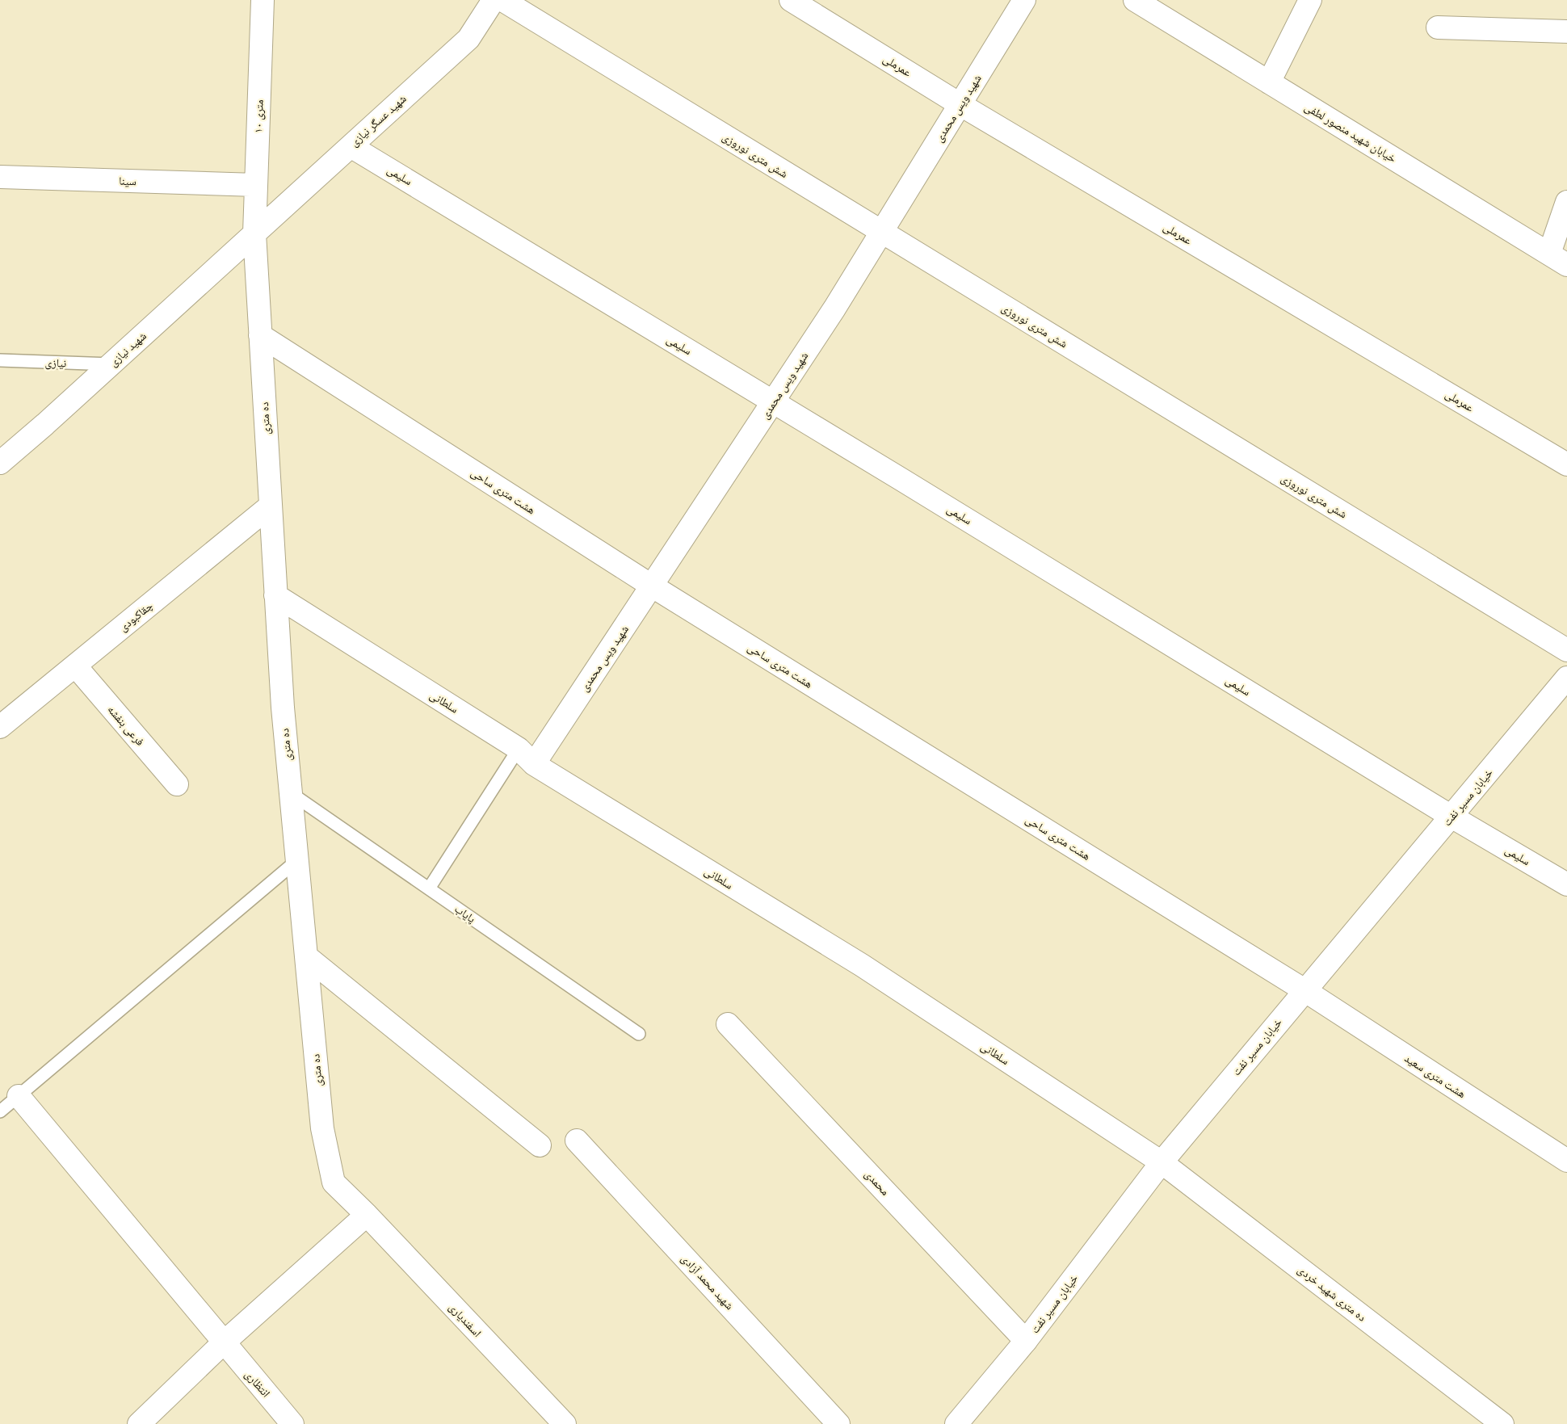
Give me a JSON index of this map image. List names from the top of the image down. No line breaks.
{"streets":{"street":["عمرملی","شهید ویس محمدی","۱۰ متری","شهید عسگر نیازی","خیابان شهید منصور لطفی","شش متری نوروزی","سلیمی","سینا","شهید نیازی","ده متری","هشت متری ساحی","چقاکبودی","سلطانی","فرعی بنفشه","خیابان مسیر نفت","هشت متری سعید","محمدی","شهید محمد آزادی","ده متری شهید خردی","اسفندیاری","انتظاری"],"lane":["نیازی","پایاب"]},"crossings":[["عمرملی","شهید ویس محمدی"],["شهید ویس محمدی","شش متری نوروزی"],["شهید ویس محمدی","سلیمی"],["شهید ویس محمدی","هشت متری ساحی"],["شهید ویس محمدی","سلطانی"],["۱۰ متری","شهید عسگر نیازی"],["۱۰ متری","سینا"],["۱۰ متری","شهید نیازی"],["۱۰ متری","ده متری"],["شهید عسگر نیازی","سلیمی"],["شهید عسگر نیازی","شهید نیازی"],["شهید عسگر نیازی","ده متری"],["سلیمی","خیابان مسیر نفت"],["شهید نیازی","نیازی"],["شهید نیازی","ده متری"],["ده متری","هشت متری ساحی"],["ده متری","چقاکبودی"],["ده متری","سلطانی"],["ده متری","پایاب"],["ده متری","اسفندیاری"],["هشت متری ساحی","خیابان مسیر نفت"],["هشت متری ساحی","هشت متری سعید"],["چقاکبودی","فرعی بنفشه"],["سلطانی","خیابان مسیر نفت"],["سلطانی","ده متری شهید خردی"],["خیابان مسیر نفت","هشت متری سعید"],["خیابان مسیر نفت","محمدی"],["خیابان مسیر نفت","ده متری شهید خردی"]]}
